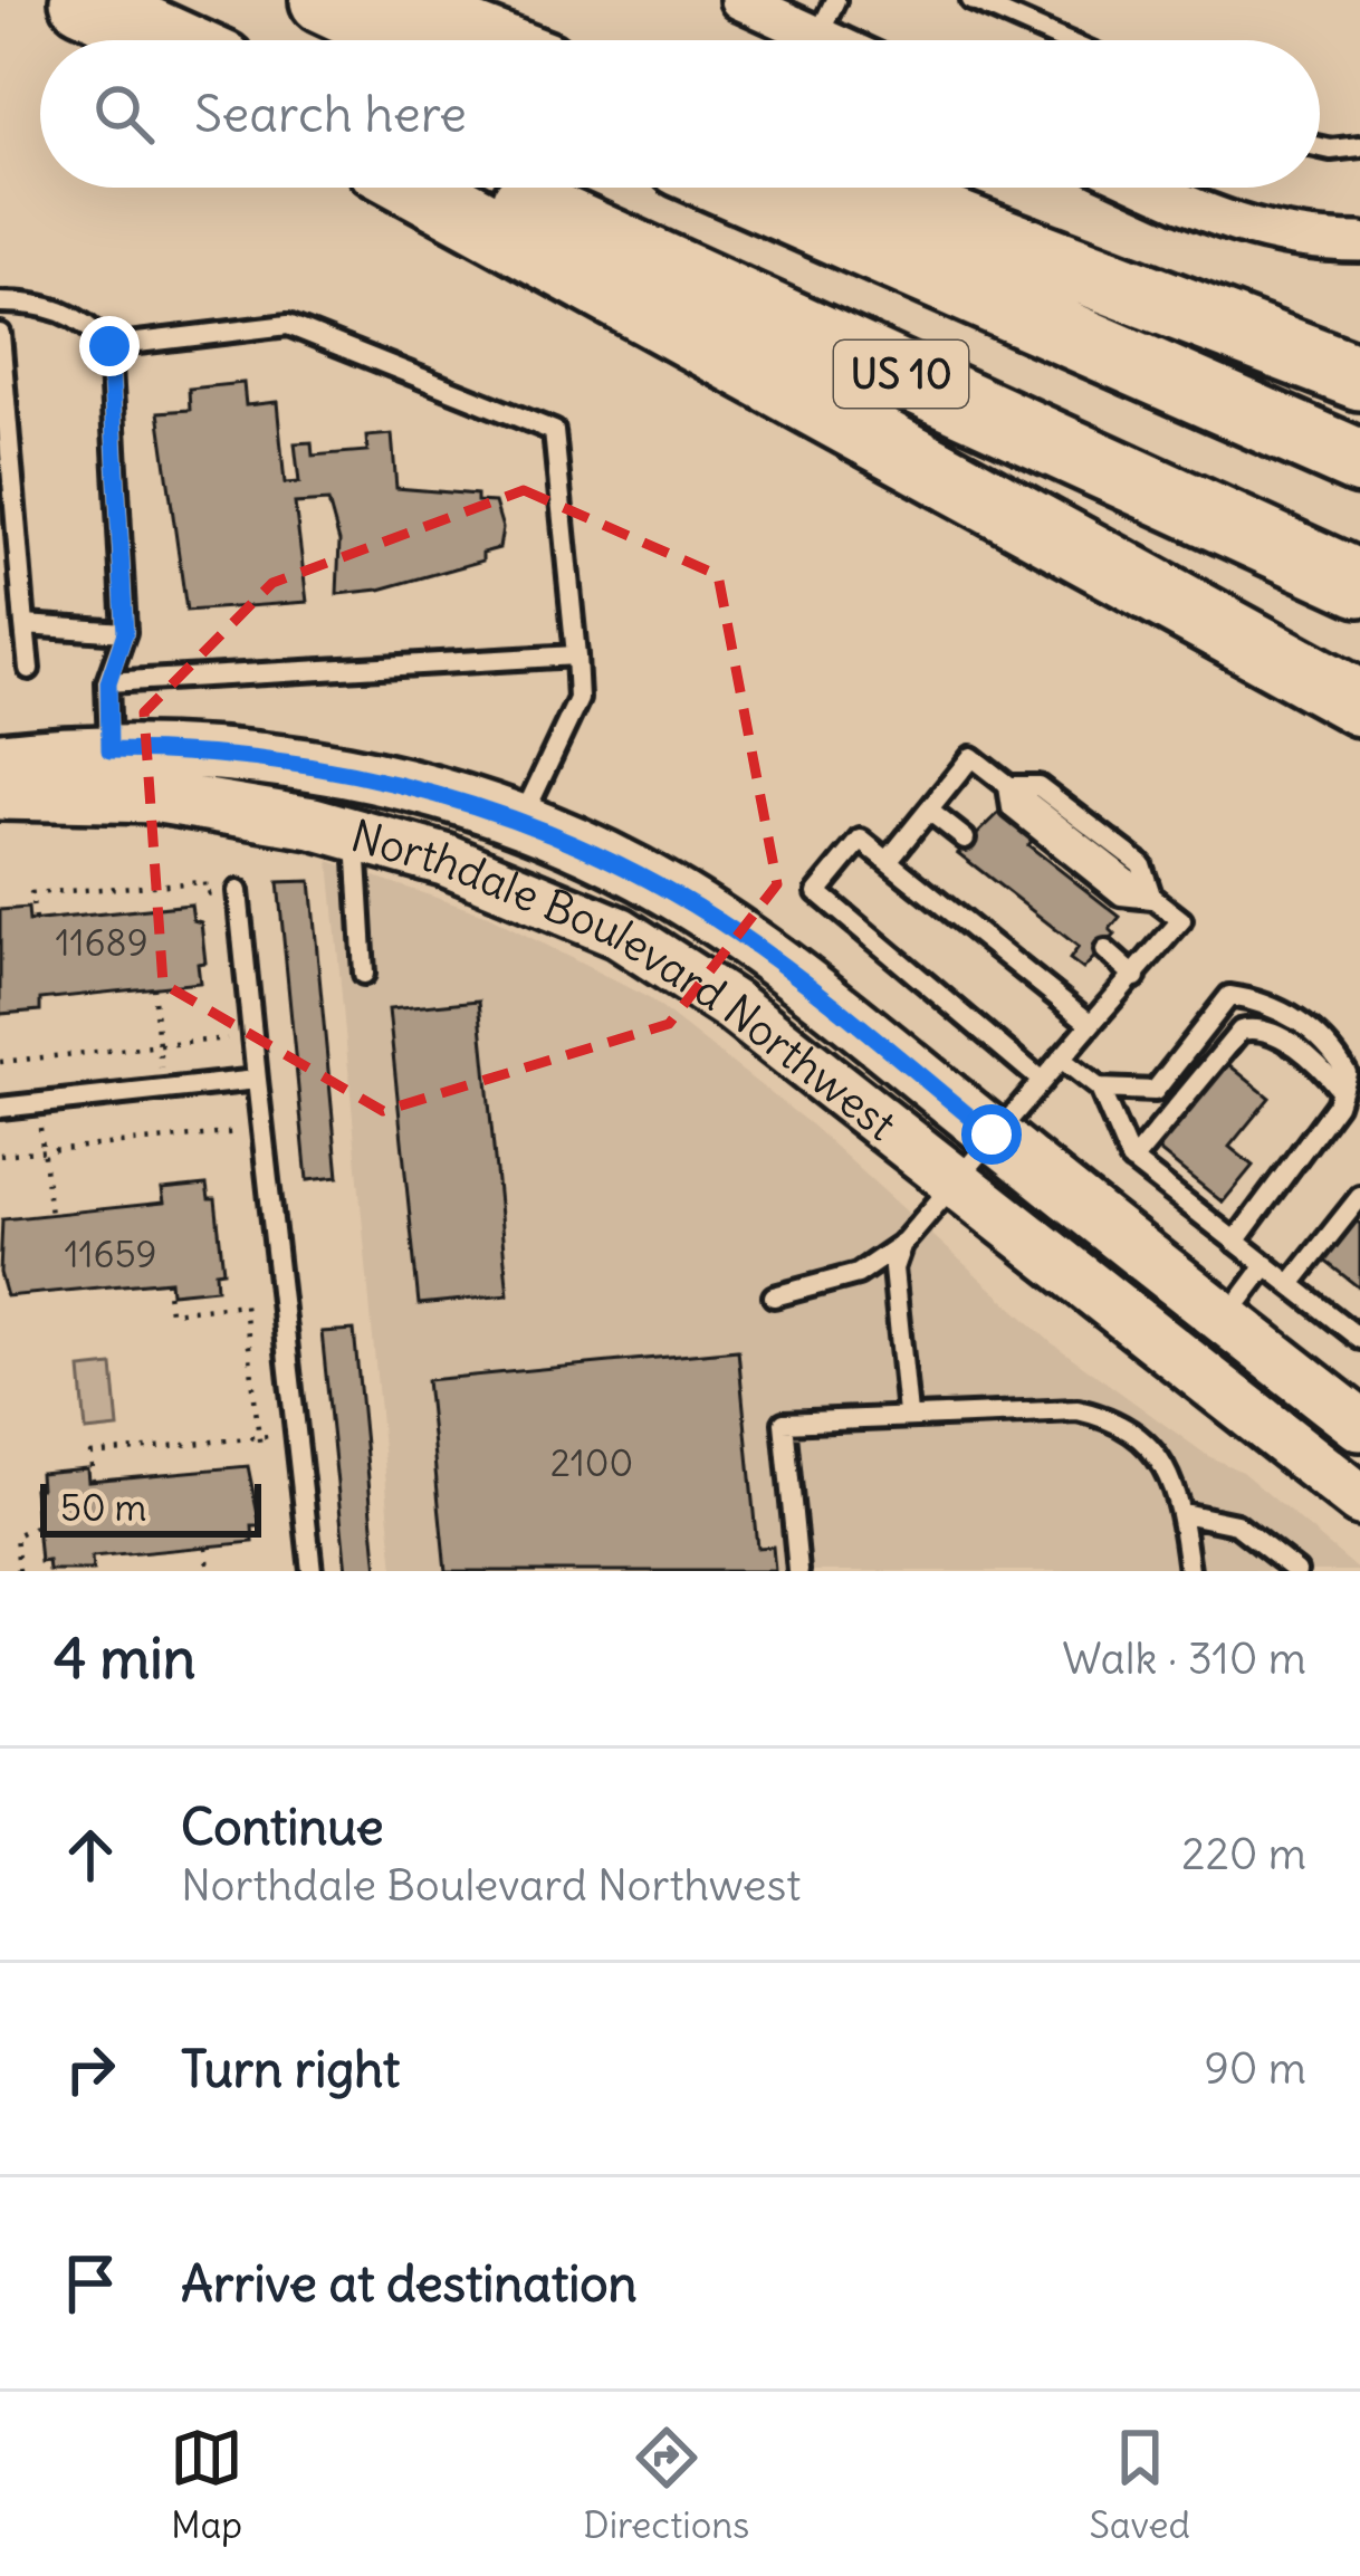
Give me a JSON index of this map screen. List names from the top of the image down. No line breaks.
{"streets":{"highway":["US 10"],"street":["Northdale Boulevard Northwest"]},"house_numbers":["11689","11659","2100"],"scale_bar":"50 m","page":{"search":"Search here","scale":"50 m","heading":["4 min","Walk · 310 m"],"list":[["Continue","Northdale Boulevard Northwest","220 m"],["Turn right","90 m"],"Arrive at destination"],"nav":["Map","Directions","Saved"]}}
